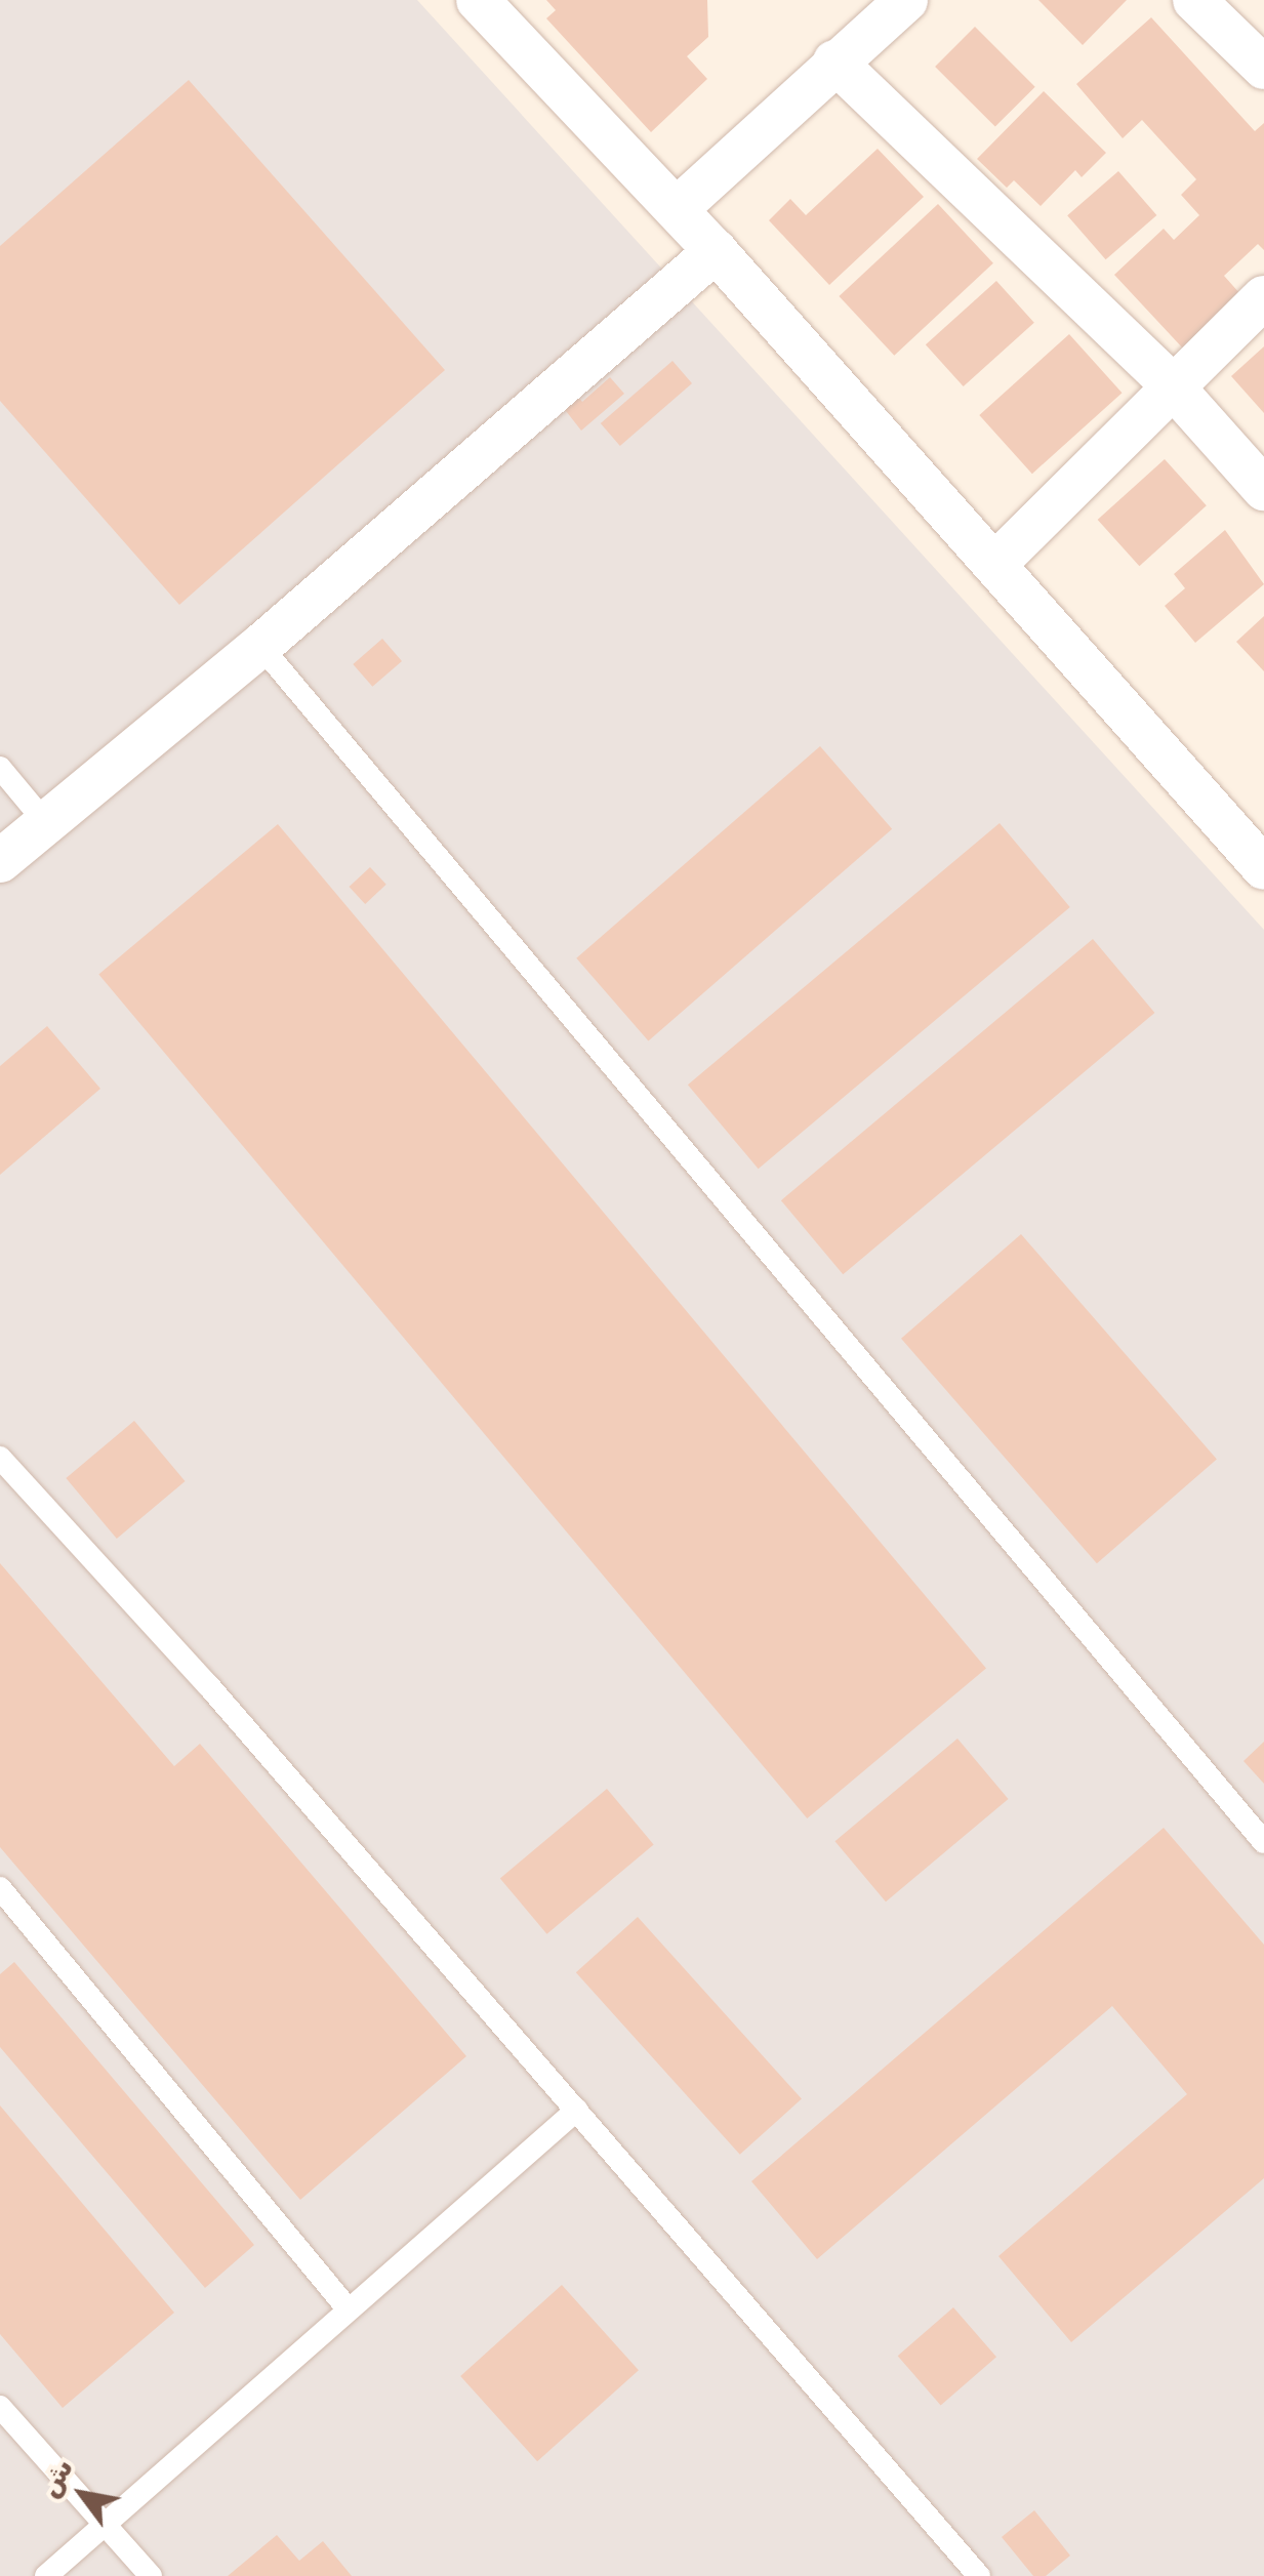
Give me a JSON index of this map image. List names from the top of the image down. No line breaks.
{"north":"top left"}
